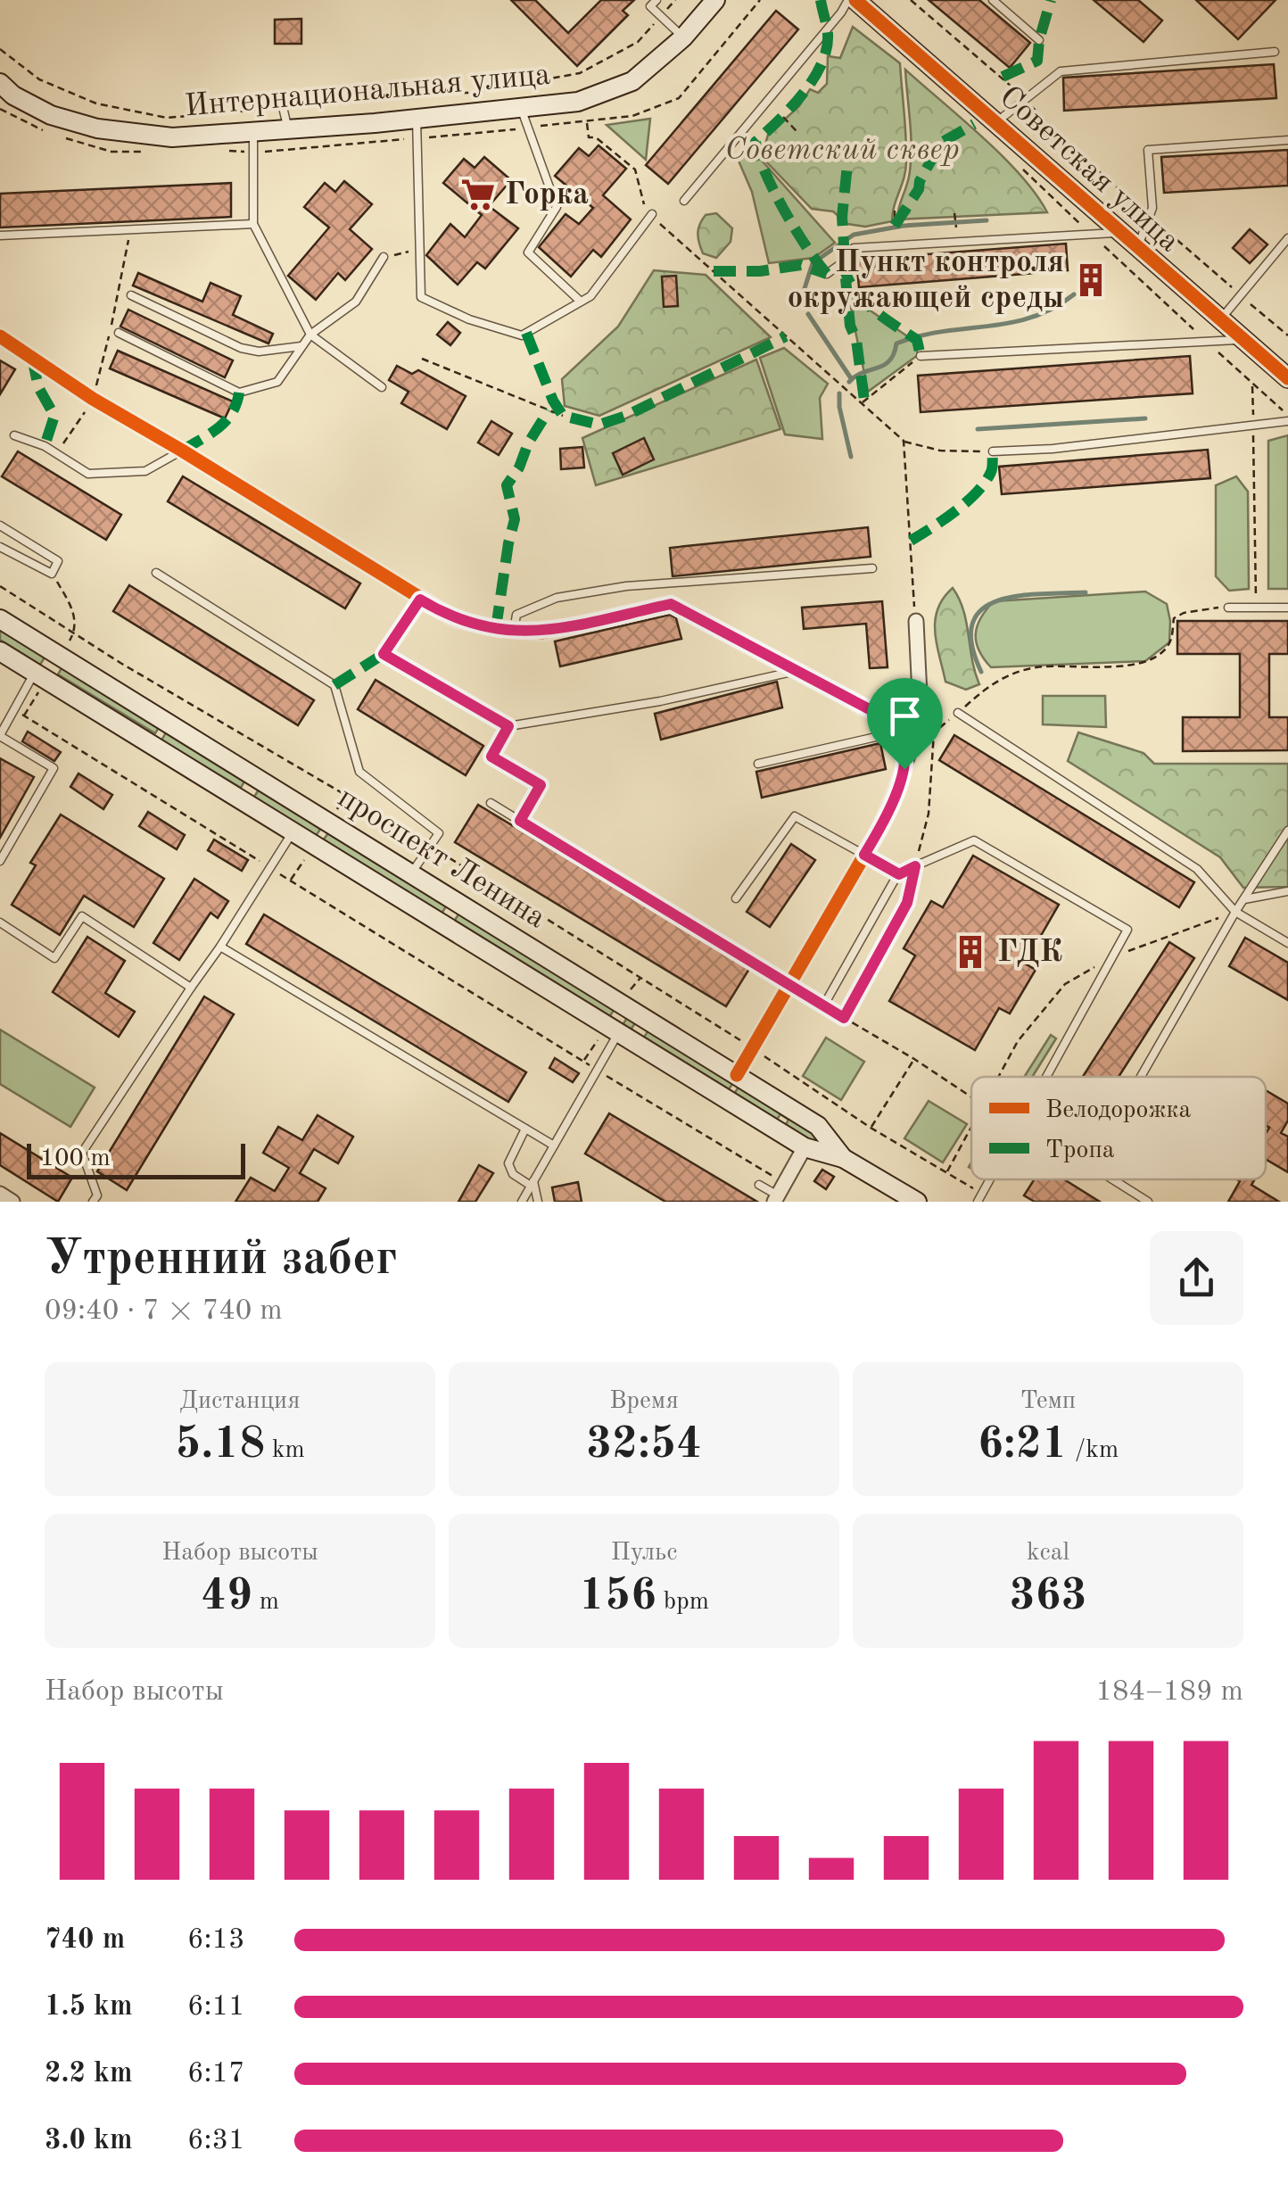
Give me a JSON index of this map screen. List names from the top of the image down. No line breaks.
{"streets":{"main road":["Интернациональная улица","Советская улица","проспект Ленина"]},"parks":["Советский сквер"],"places":{"supermarket":["Горка"],"building":["Пункт контроля окружающей среды","ГДК"]},"legend":["Велодорожка","Тропа"],"scale_bar":"100 m","page":{"scale":"100 m","heading":["Утренний забег","09:40 · 7 × 740 m"],"stats":[["Дистанция","5.18 km"],["Время","32:54"],["Темп","6:21 /km"],["Набор высоты","49 m"],["Пульс","156 bpm"],["kcal","363"]],"chart":["Набор высоты","184–189 m"],"list":[{"name":"740 m","note":"6:13"},{"name":"1.5 km","note":"6:11"},{"name":"2.2 km","note":"6:17"},{"name":"3.0 km","note":"6:31"}]}}
